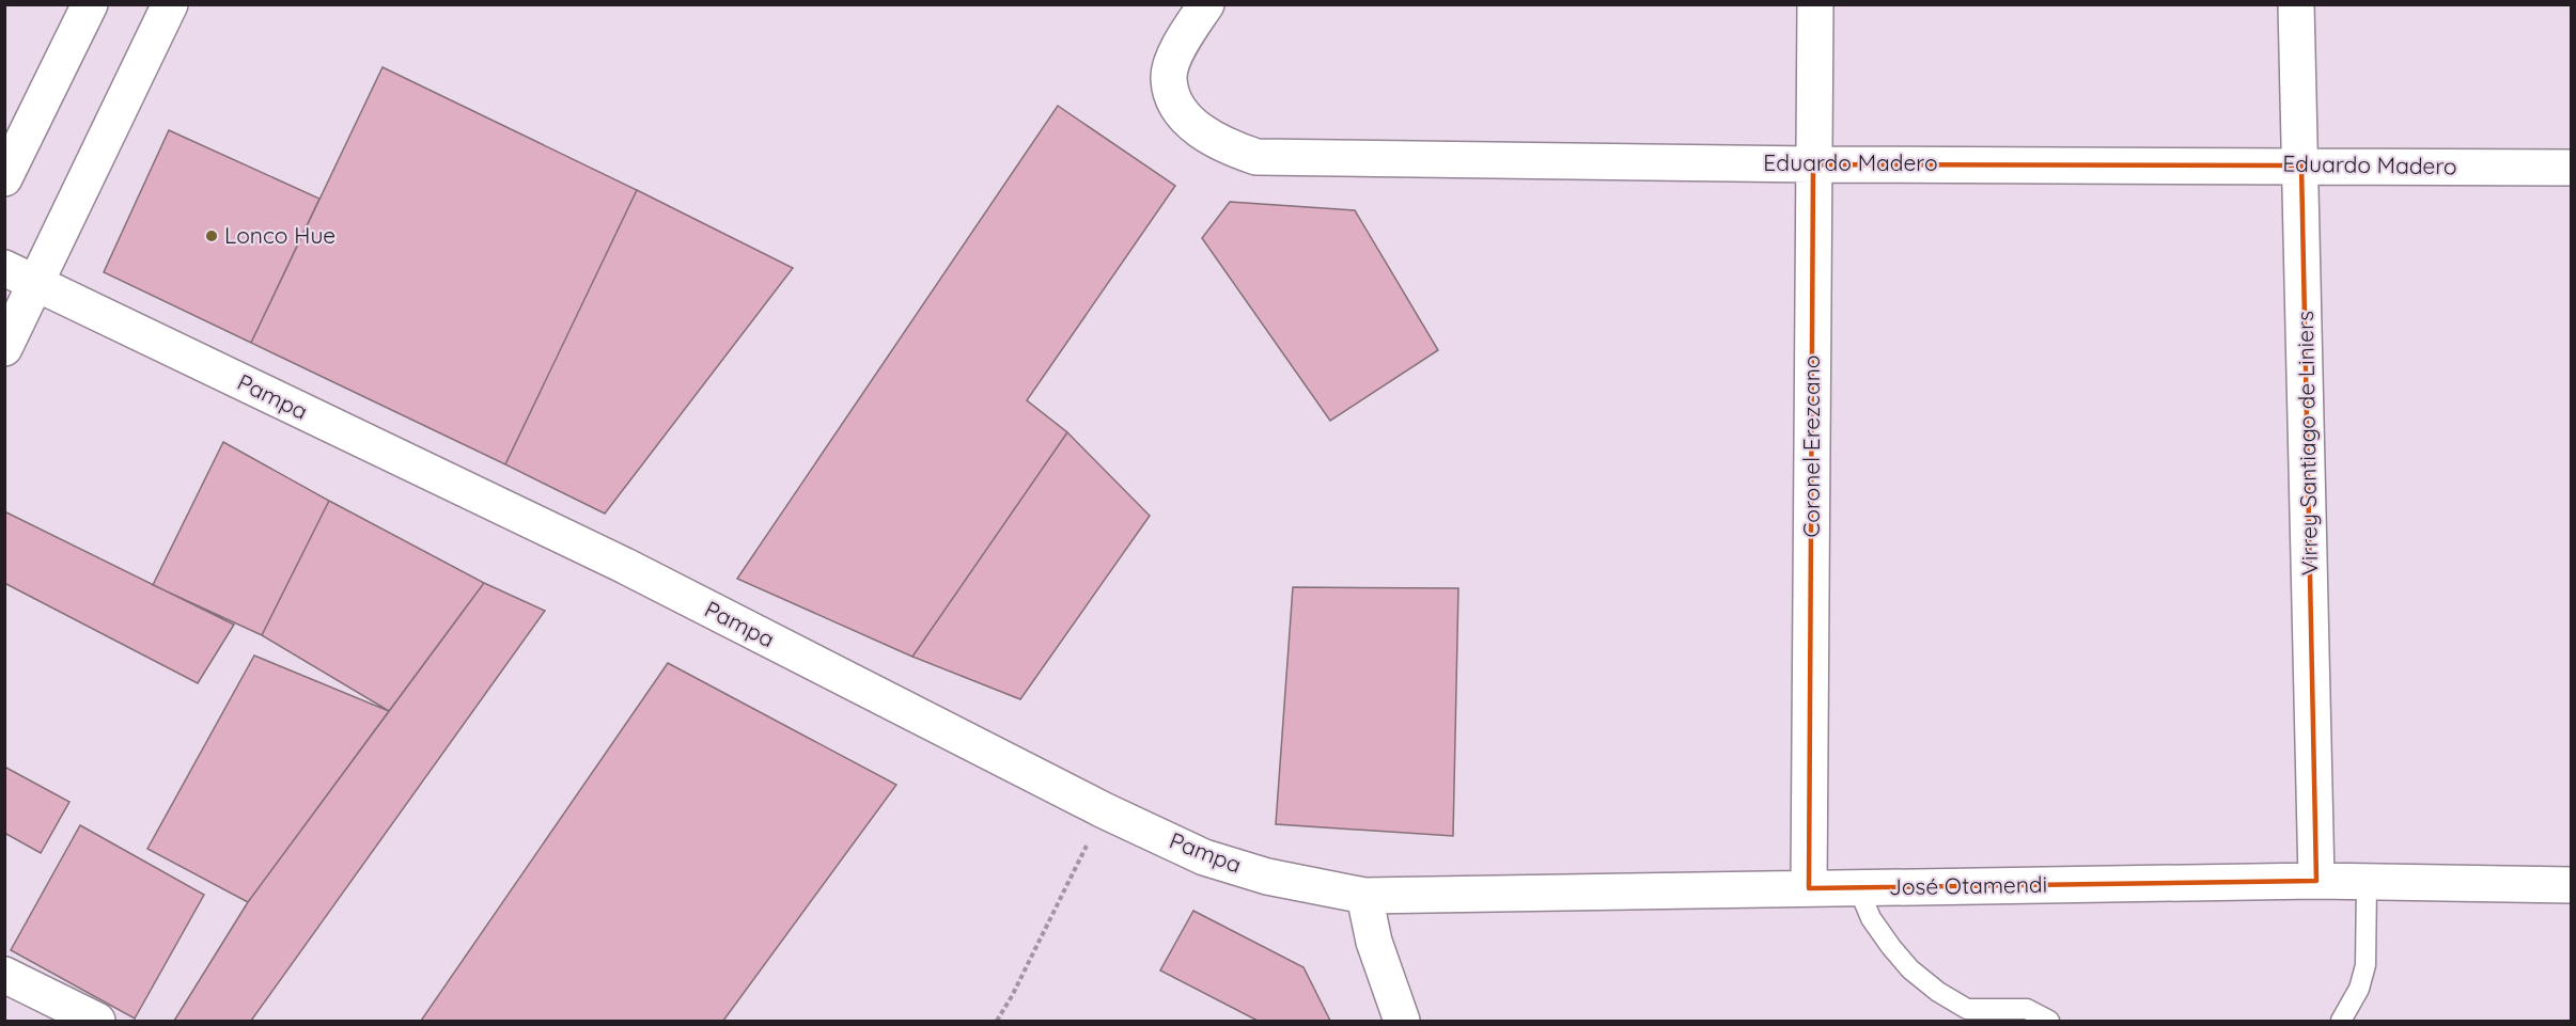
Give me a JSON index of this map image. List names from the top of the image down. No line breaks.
{"streets":{"street":["Eduardo Madero","Pampa","Virrey Santiago de Liniers","Coronel Erezcano","José Otamendi"]},"crossings":[["Eduardo Madero","Virrey Santiago de Liniers"],["Eduardo Madero","Coronel Erezcano"],["Pampa","José Otamendi"],["Virrey Santiago de Liniers","José Otamendi"],["Coronel Erezcano","José Otamendi"]],"places":["Lonco Hue"]}
